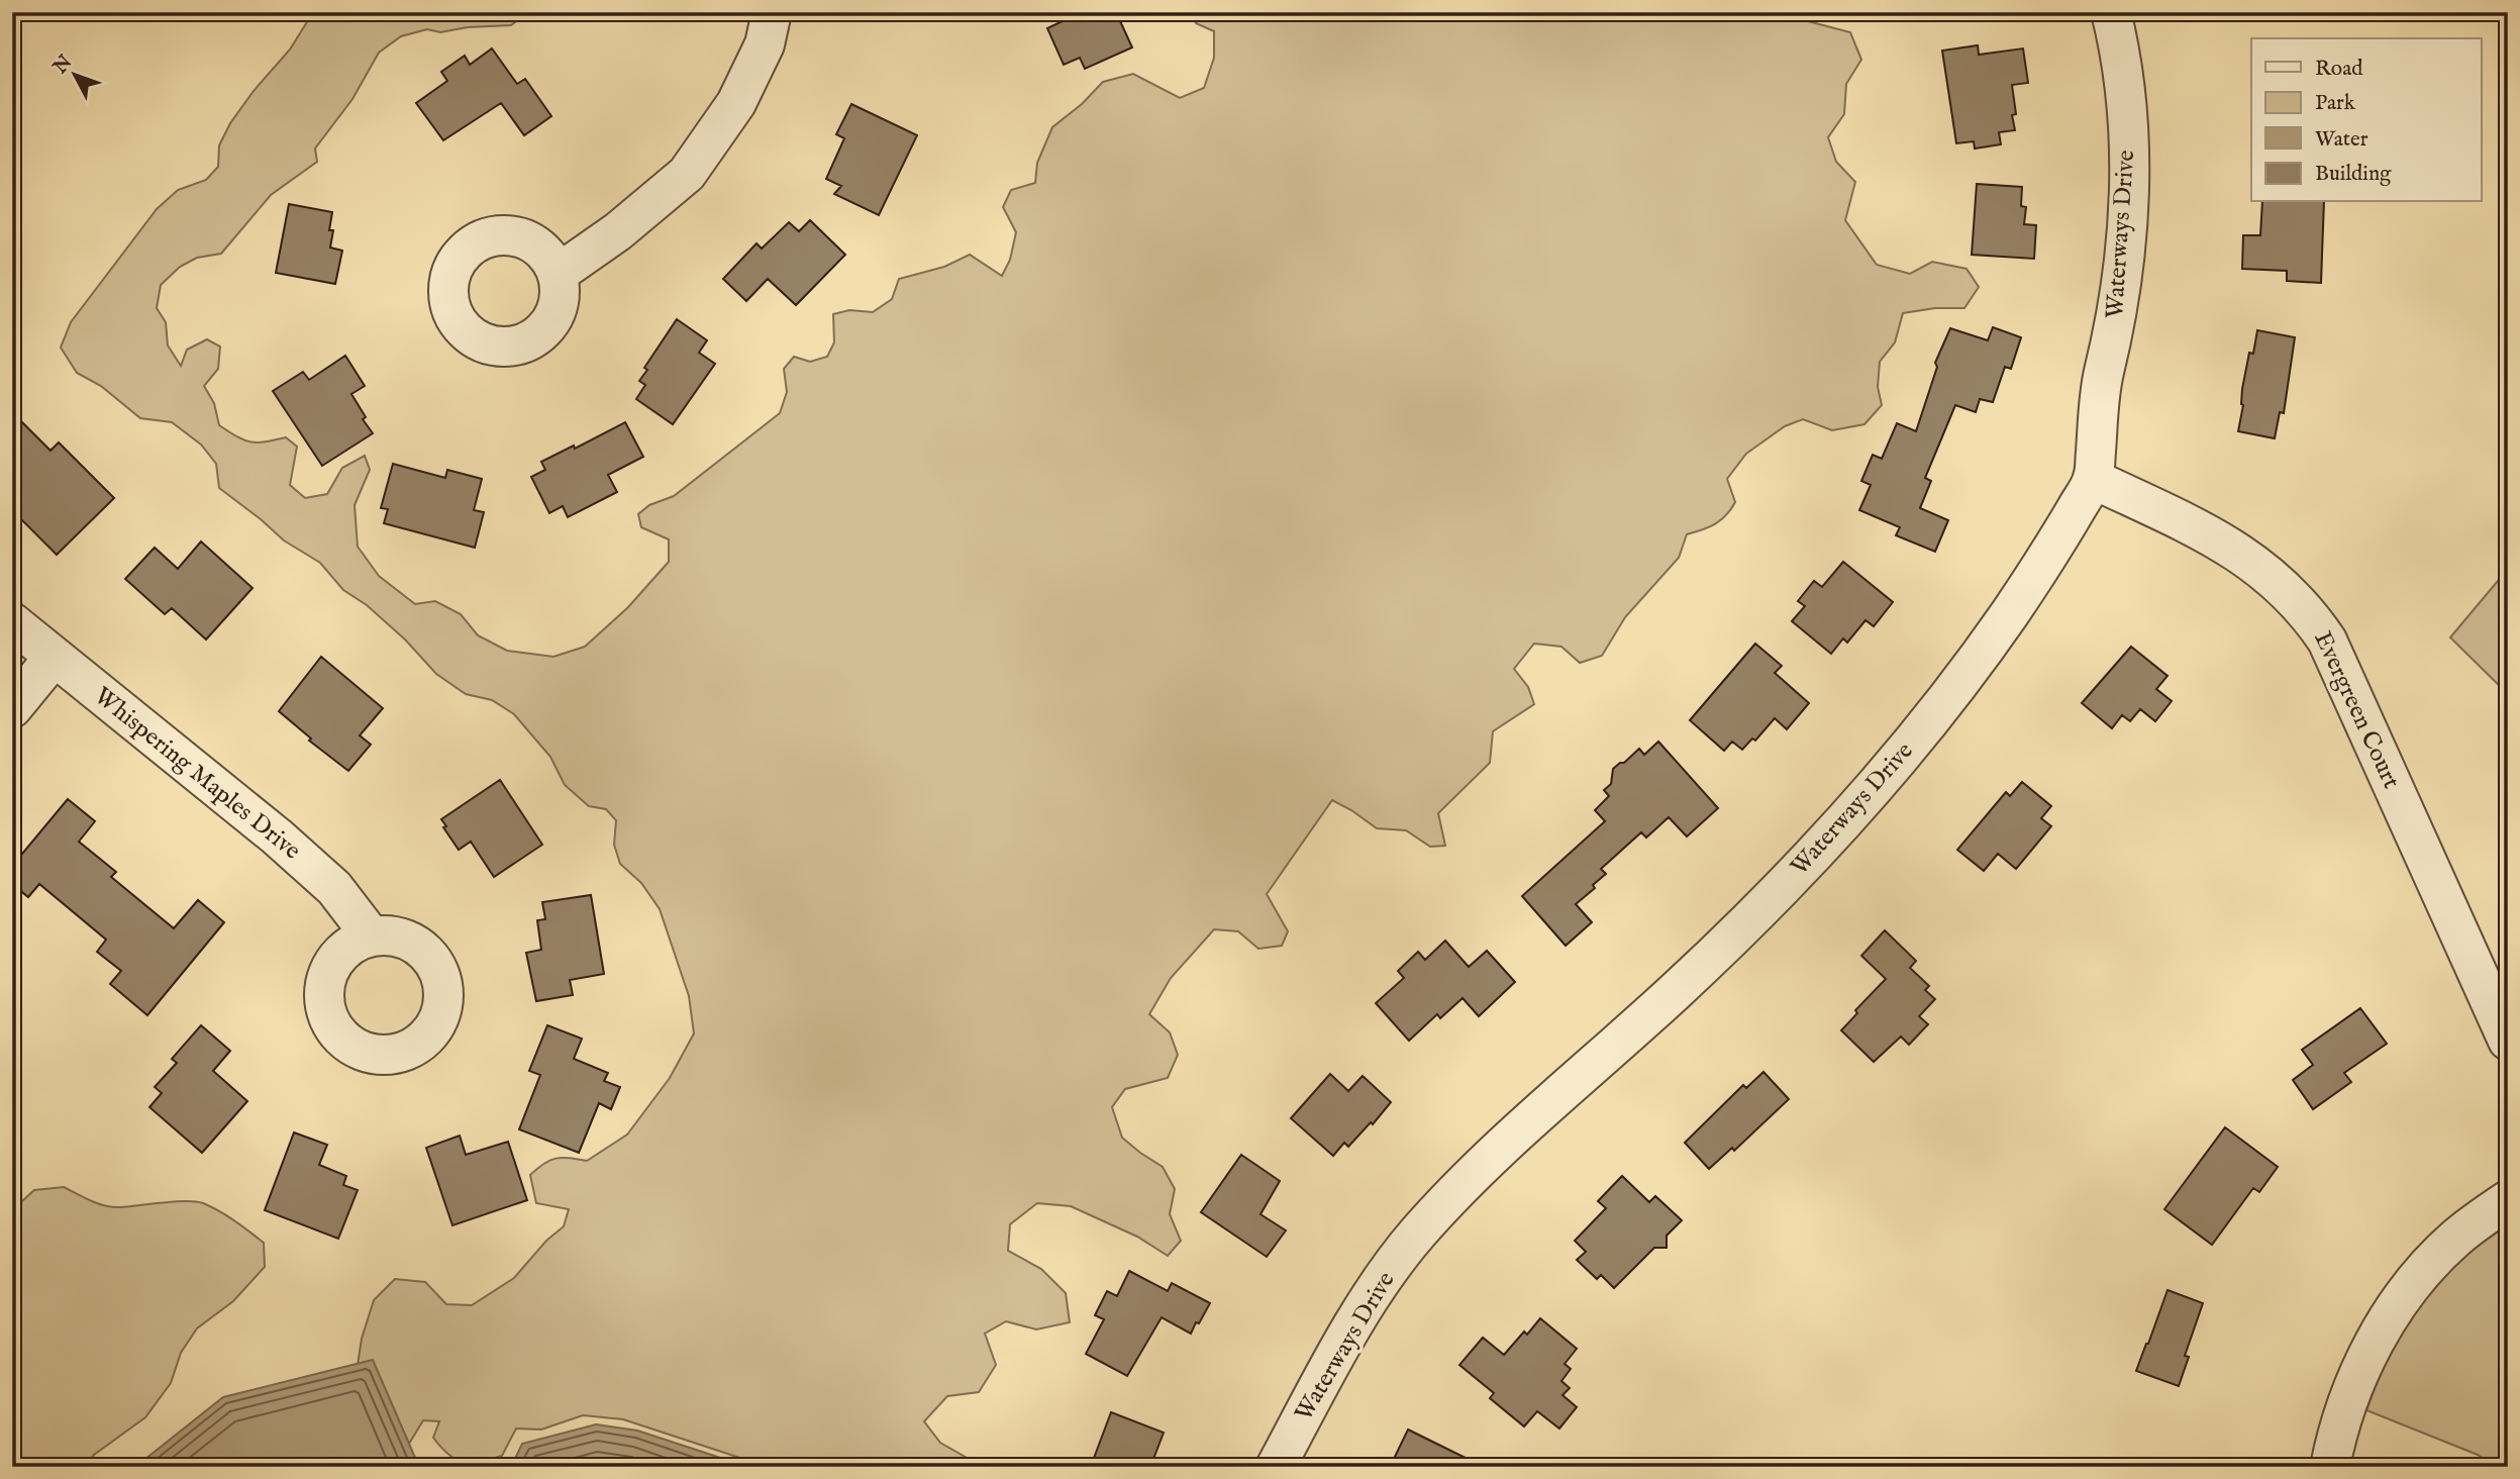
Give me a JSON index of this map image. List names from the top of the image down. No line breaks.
{"streets":{"street":["Waterways Drive","Evergreen Court","Whispering Maples Drive"]},"crossings":[["Waterways Drive","Evergreen Court"]],"legend":["Road","Park","Water","Building"],"north":"top left"}
